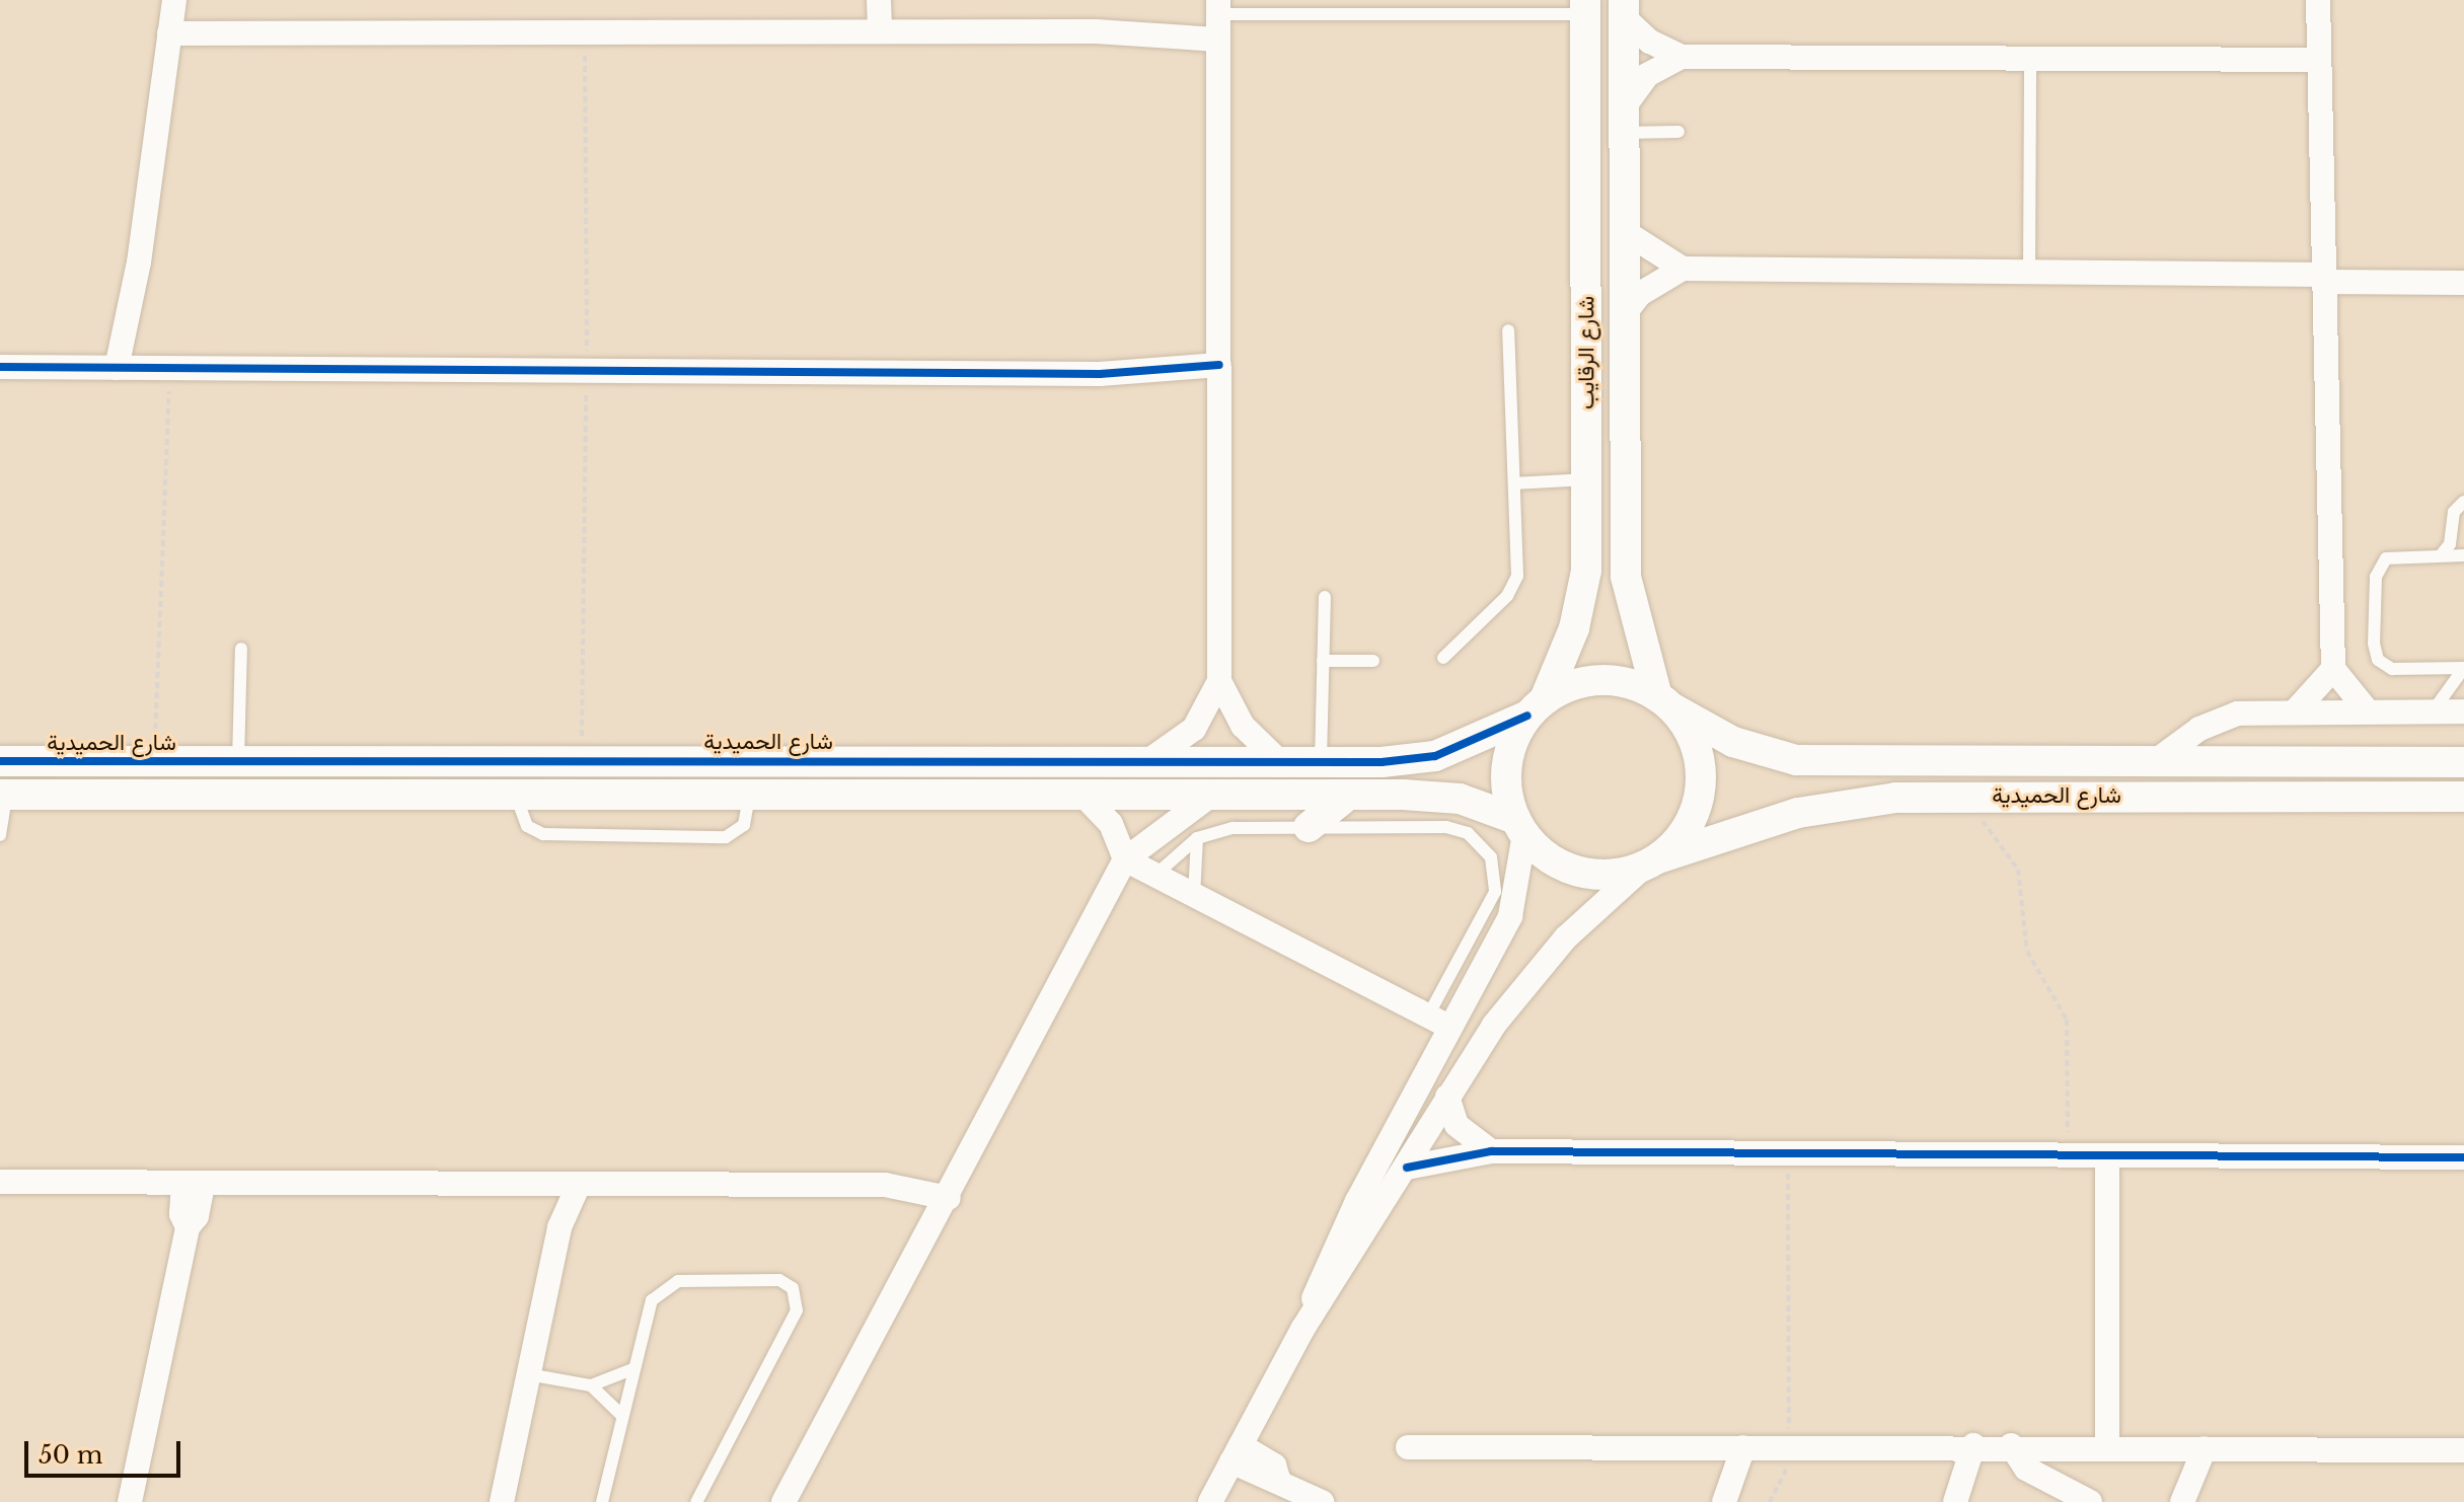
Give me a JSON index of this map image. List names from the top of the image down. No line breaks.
{"streets":{"street":["شارع الرقايب","شارع الحميدية"]},"crossings":[["شارع الرقايب","شارع الحميدية"]],"scale_bar":"50 m"}
